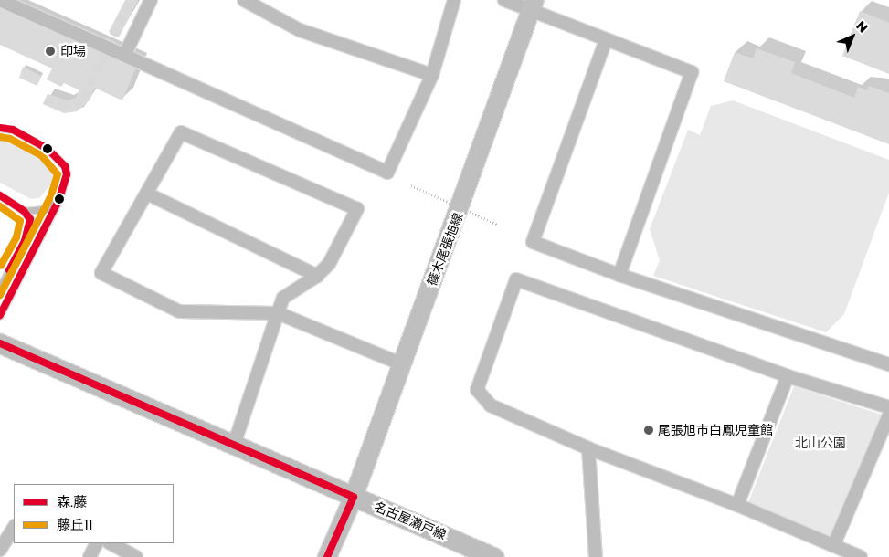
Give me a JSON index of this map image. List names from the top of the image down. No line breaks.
{"streets":{"main road":["篠木尾張旭線","名古屋瀬戸線"]},"crossings":[["篠木尾張旭線","名古屋瀬戸線"]],"parks":["北山公園"],"places":["印場","尾張旭市白鳳児童館"],"lines":["transit line 森.藤","transit line 藤丘11"],"legend":["森.藤","藤丘11"],"north":"top right"}
